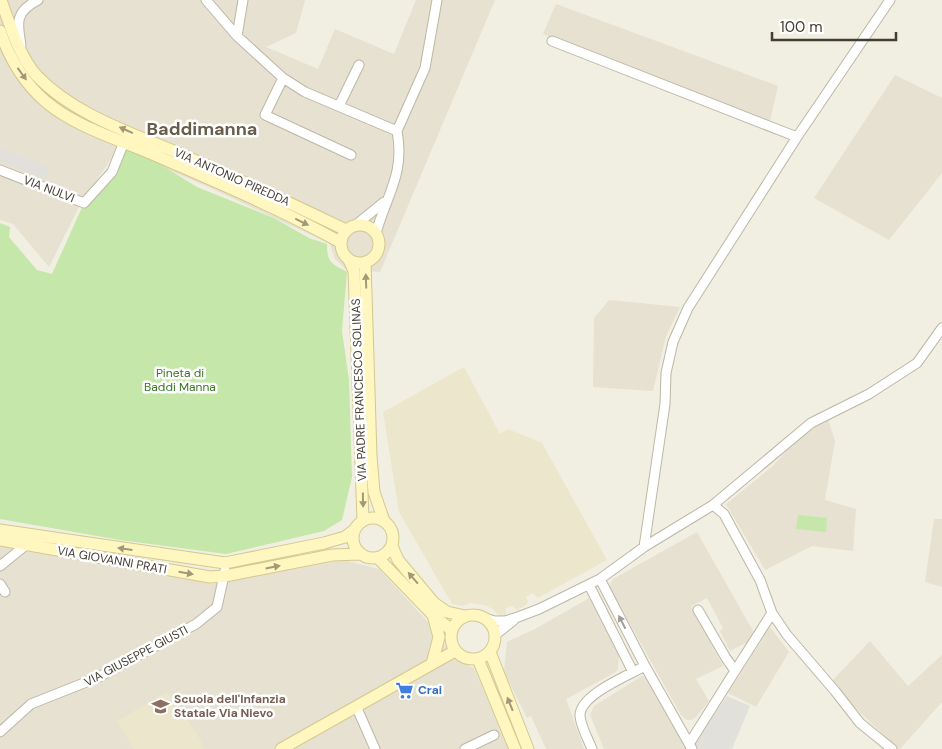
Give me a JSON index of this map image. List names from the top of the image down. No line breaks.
{"streets":{"street":["VIA ANTONIO PIREDDA","VIA NULVI","VIA PADRE FRANCESCO SOLINAS","VIA GIOVANNI PRATI","VIA GIUSEPPE GIUSTI"]},"crossings":[["VIA ANTONIO PIREDDA","VIA NULVI"],["VIA ANTONIO PIREDDA","VIA PADRE FRANCESCO SOLINAS"],["VIA PADRE FRANCESCO SOLINAS","VIA GIOVANNI PRATI"],["VIA GIOVANNI PRATI","VIA GIUSEPPE GIUSTI"]],"districts":["Baddimanna"],"parks":["Pineta di Baddi Manna"],"places":{"supermarket":["Crai"],"school or university":["Scuola dell'Infanzia Statale Via Nievo"]},"scale_bar":"100 m"}
